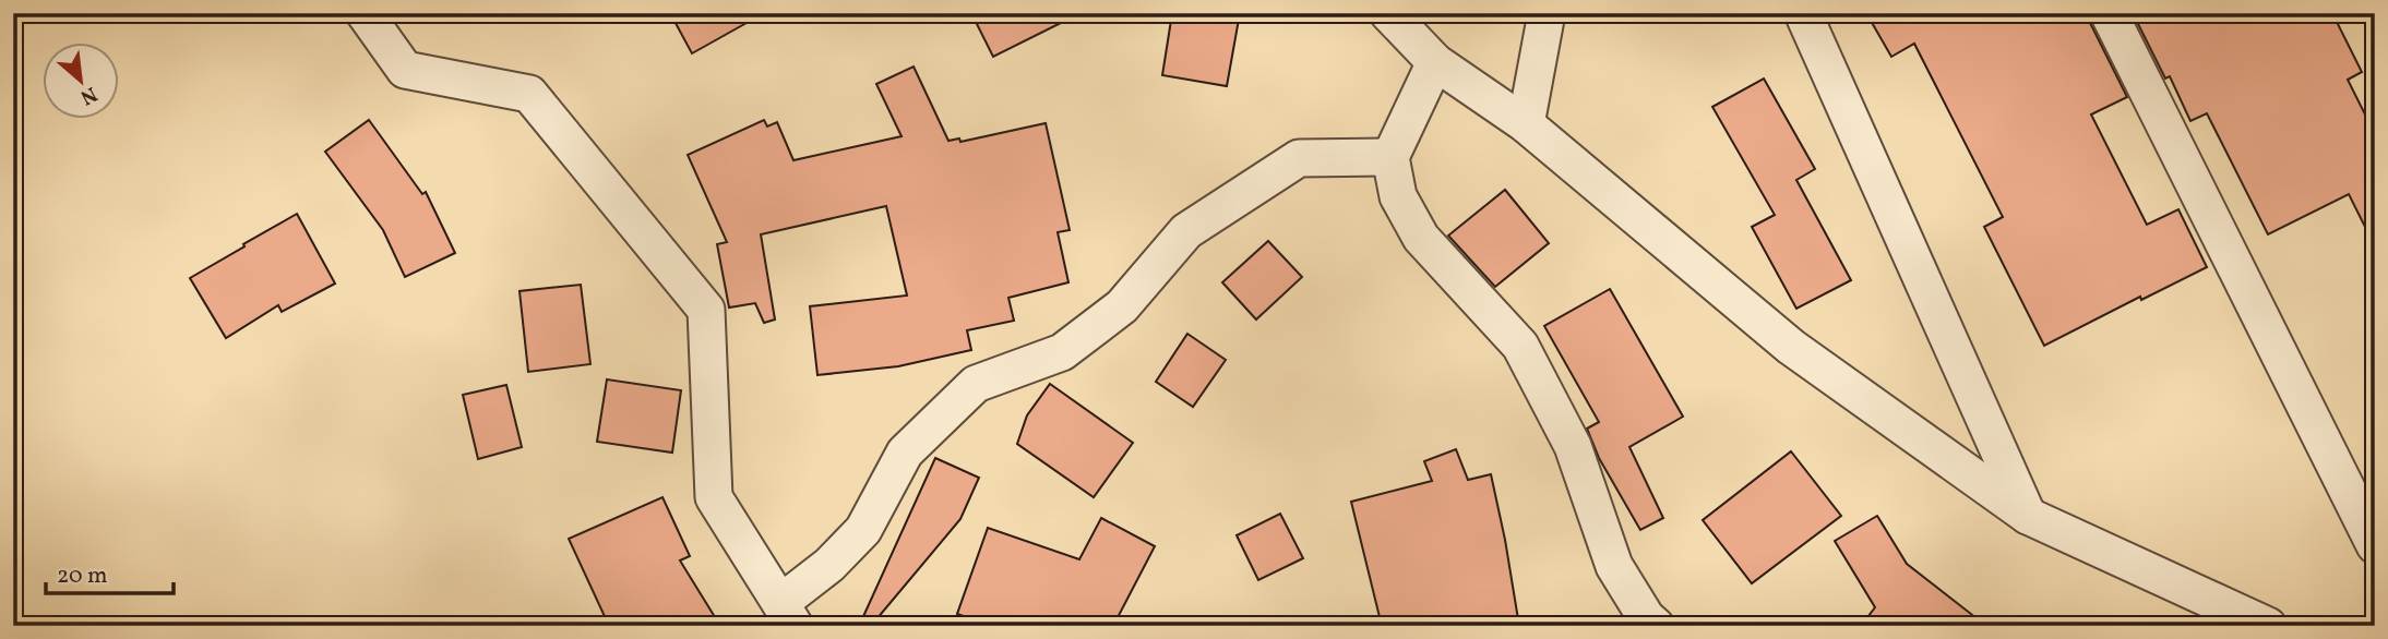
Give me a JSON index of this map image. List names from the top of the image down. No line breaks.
{"scale_bar":"20 m","north":"bottom right"}
